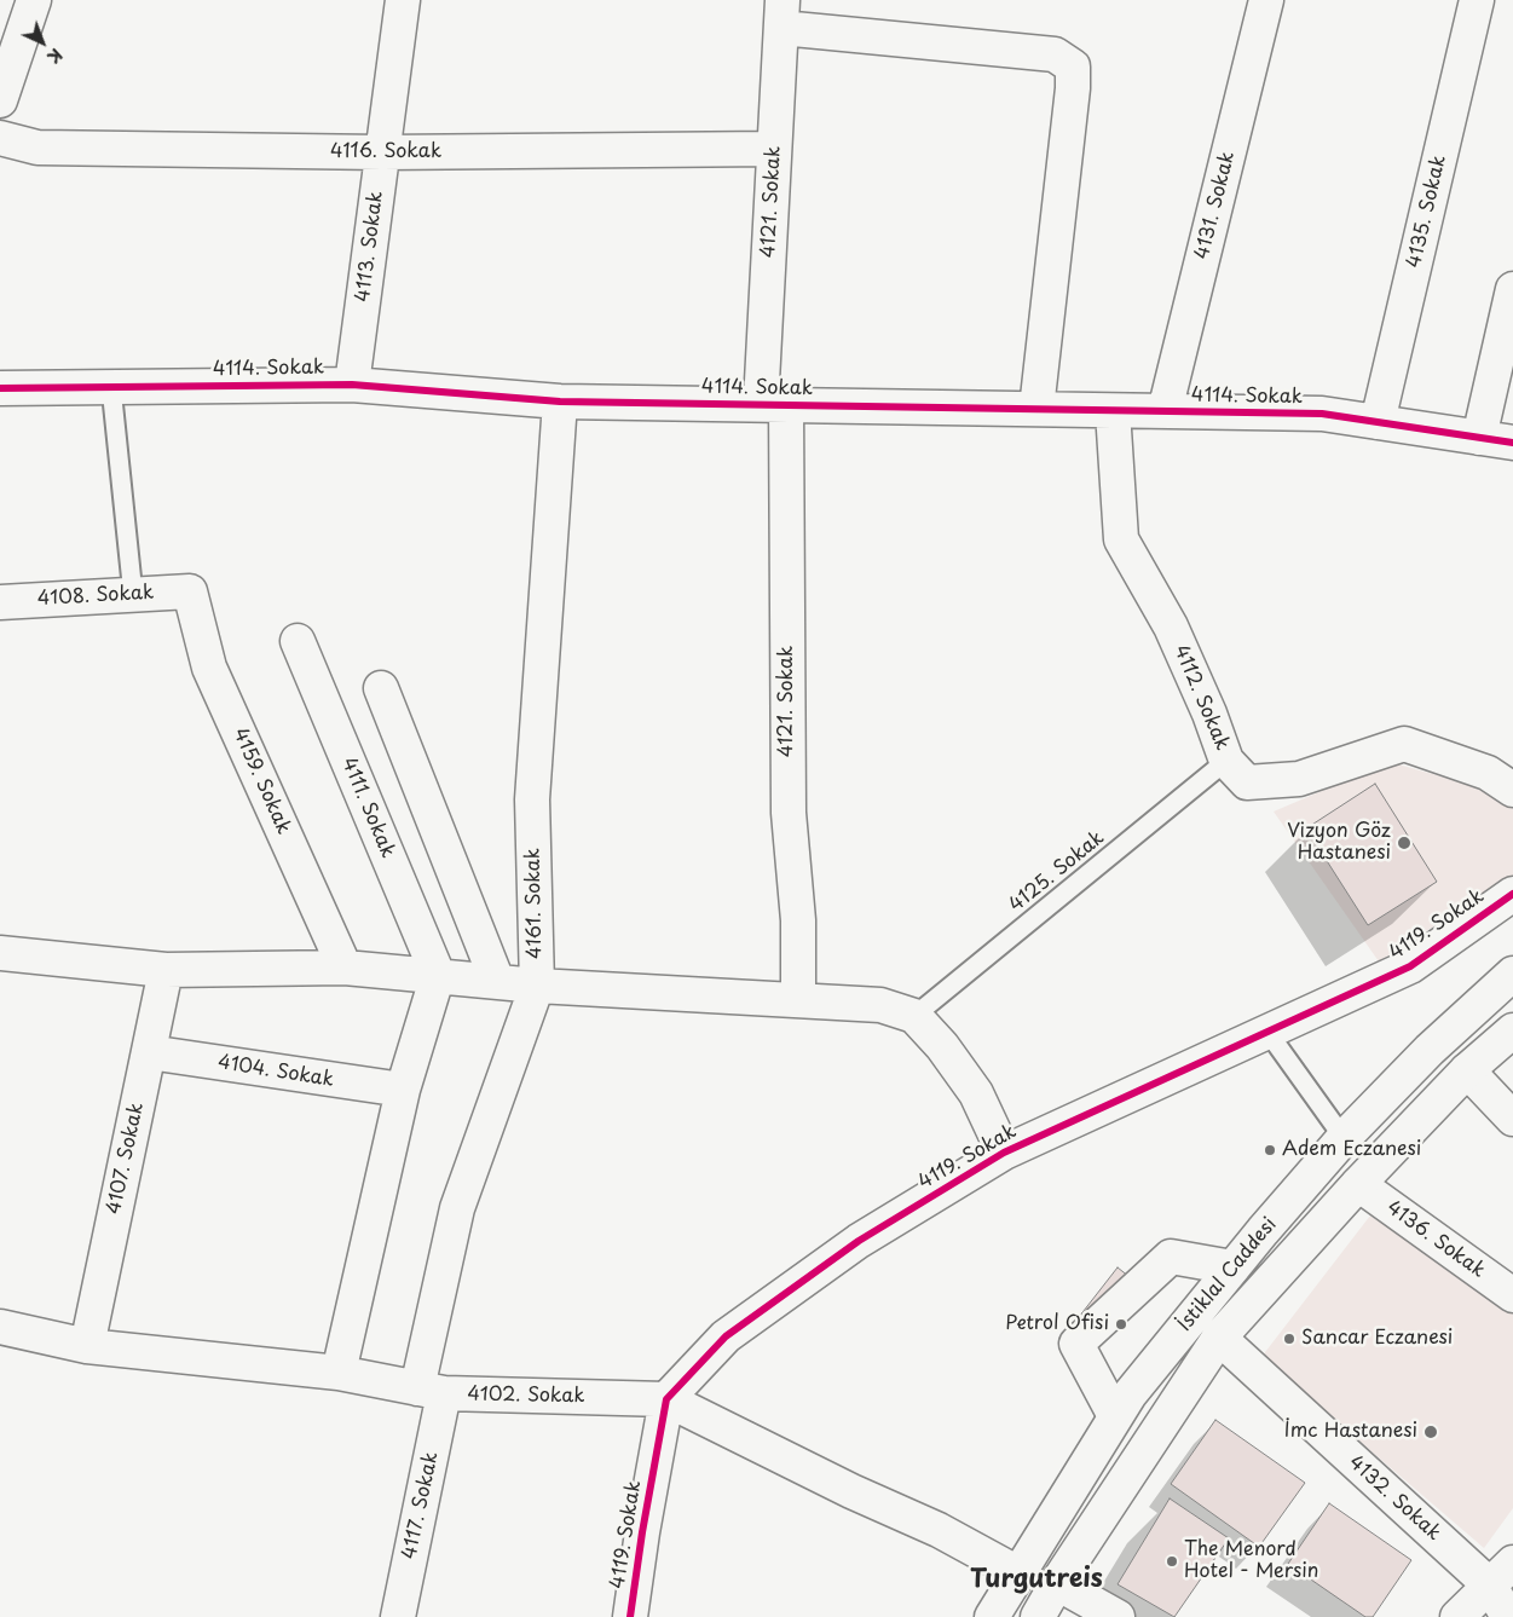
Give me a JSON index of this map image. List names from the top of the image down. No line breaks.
{"streets":{"street":["4116. Sokak","4121. Sokak","4131. Sokak","4135. Sokak","4113. Sokak","4114. Sokak","4108. Sokak","4112. Sokak","4159. Sokak","4111. Sokak","4161. Sokak","4119. Sokak","4104. Sokak","4107. Sokak","4136. Sokak","İstiklal Caddesi","4102. Sokak","4132. Sokak","4117. Sokak"],"lane":["4125. Sokak"]},"crossings":[["4116. Sokak","4121. Sokak"],["4116. Sokak","4113. Sokak"],["4121. Sokak","4114. Sokak"],["4131. Sokak","4114. Sokak"],["4135. Sokak","4114. Sokak"],["4113. Sokak","4114. Sokak"],["4114. Sokak","4112. Sokak"],["4114. Sokak","4161. Sokak"],["4108. Sokak","4159. Sokak"],["4112. Sokak","4125. Sokak"],["4161. Sokak","4102. Sokak"],["4161. Sokak","4117. Sokak"],["4119. Sokak","4102. Sokak"],["4104. Sokak","4107. Sokak"],["4107. Sokak","4102. Sokak"],["4136. Sokak","İstiklal Caddesi"],["İstiklal Caddesi","4102. Sokak"],["İstiklal Caddesi","4132. Sokak"],["4102. Sokak","4117. Sokak"]],"districts":["Turgutreis"],"places":["Vizyon Göz Hastanesi","Adem Eczanesi","Petrol Ofisi","Sancar Eczanesi","İmc Hastanesi","The Menord Hotel - Mersin"],"north":"bottom right"}
